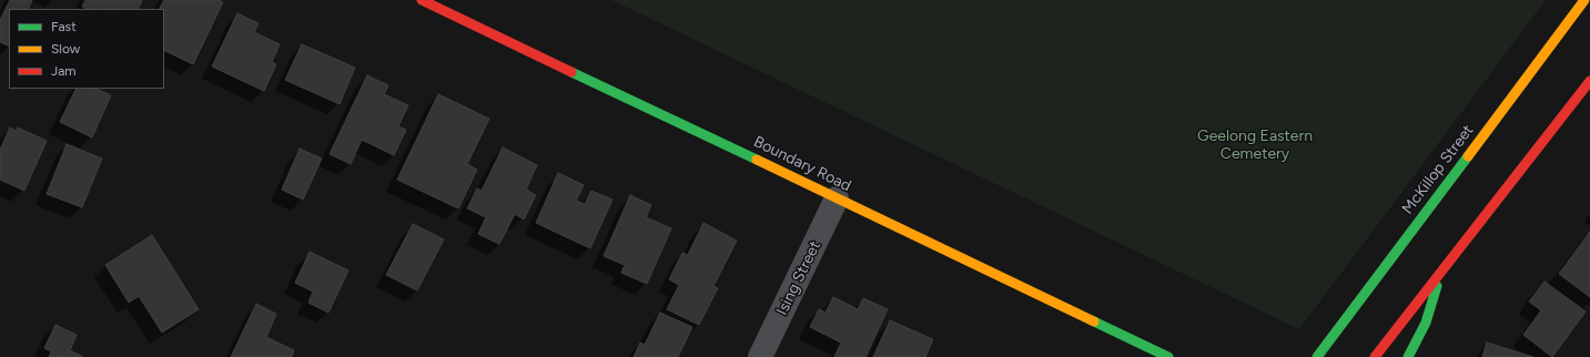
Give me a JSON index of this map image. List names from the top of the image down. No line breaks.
{"streets":{"main road":["Boundary Road","McKillop Street"],"street":["Ising Street"]},"crossings":[["Boundary Road","Ising Street"]],"parks":["Geelong Eastern Cemetery"],"legend":["Fast","Slow","Jam"]}
